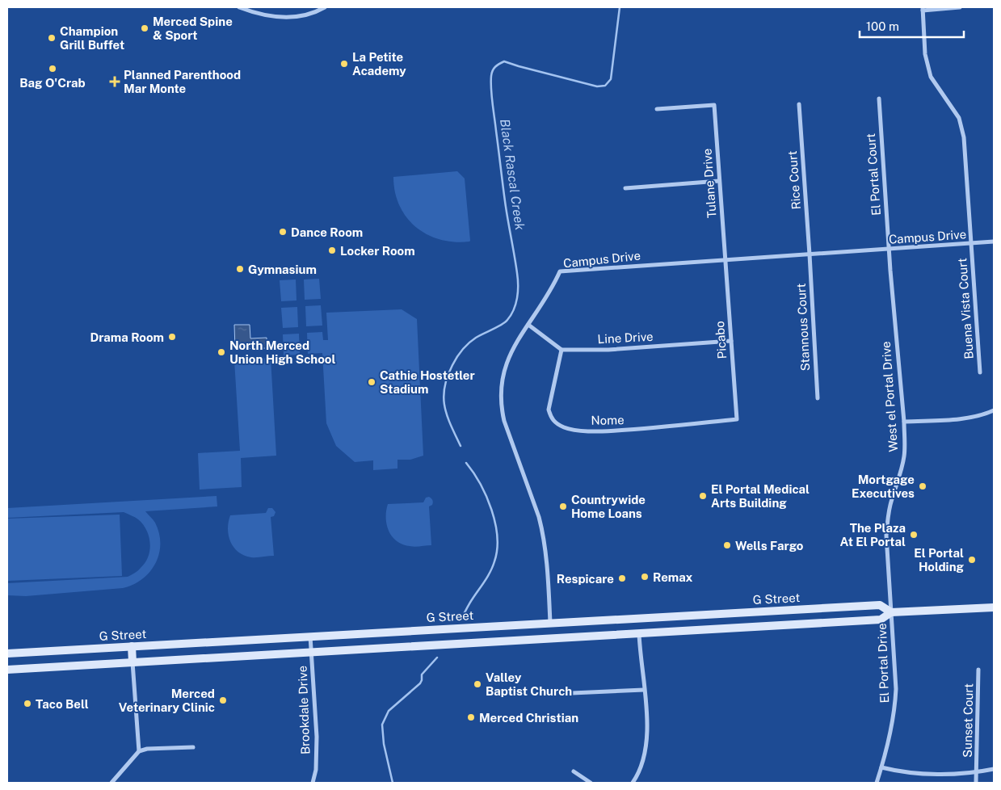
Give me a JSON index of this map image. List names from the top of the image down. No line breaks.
{"streets":{"street":["El Portal Court","Rice Court","Tulane Drive","Campus Drive","Buena Vista Court","Stannous Court","Line Drive","Picabo","West el Portal Drive","Nome","G Street","El Portal Drive","Brookdale Drive","Sunset Court"]},"crossings":[["El Portal Court","Campus Drive"],["El Portal Court","West el Portal Drive"],["Rice Court","Campus Drive"],["Rice Court","Stannous Court"],["Tulane Drive","Campus Drive"],["Tulane Drive","Picabo"],["Campus Drive","Buena Vista Court"],["Campus Drive","Stannous Court"],["Campus Drive","Picabo"],["Campus Drive","West el Portal Drive"],["Campus Drive","G Street"],["Line Drive","Picabo"],["Line Drive","Nome"],["Picabo","Nome"],["West el Portal Drive","G Street"],["West el Portal Drive","El Portal Drive"],["G Street","El Portal Drive"],["G Street","Brookdale Drive"]],"water":["Black Rascal Creek"],"places":{"other":["Merced Spine & Sport","Champion Grill Buffet","La Petite Academy","Bag O'Crab","Dance Room","Locker Room","Gymnasium","Drama Room","North Merced Union High School","Cathie Hostetler Stadium","Mortgage Executives","El Portal Medical Arts Building","Countrywide Home Loans","The Plaza At El Portal","Wells Fargo","El Portal Holding","Remax","Respicare","Valley Baptist Church","Merced Veterinary Clinic","Taco Bell","Merced Christian"],"health":["Planned Parenthood Mar Monte"]},"scale_bar":"100 m"}
